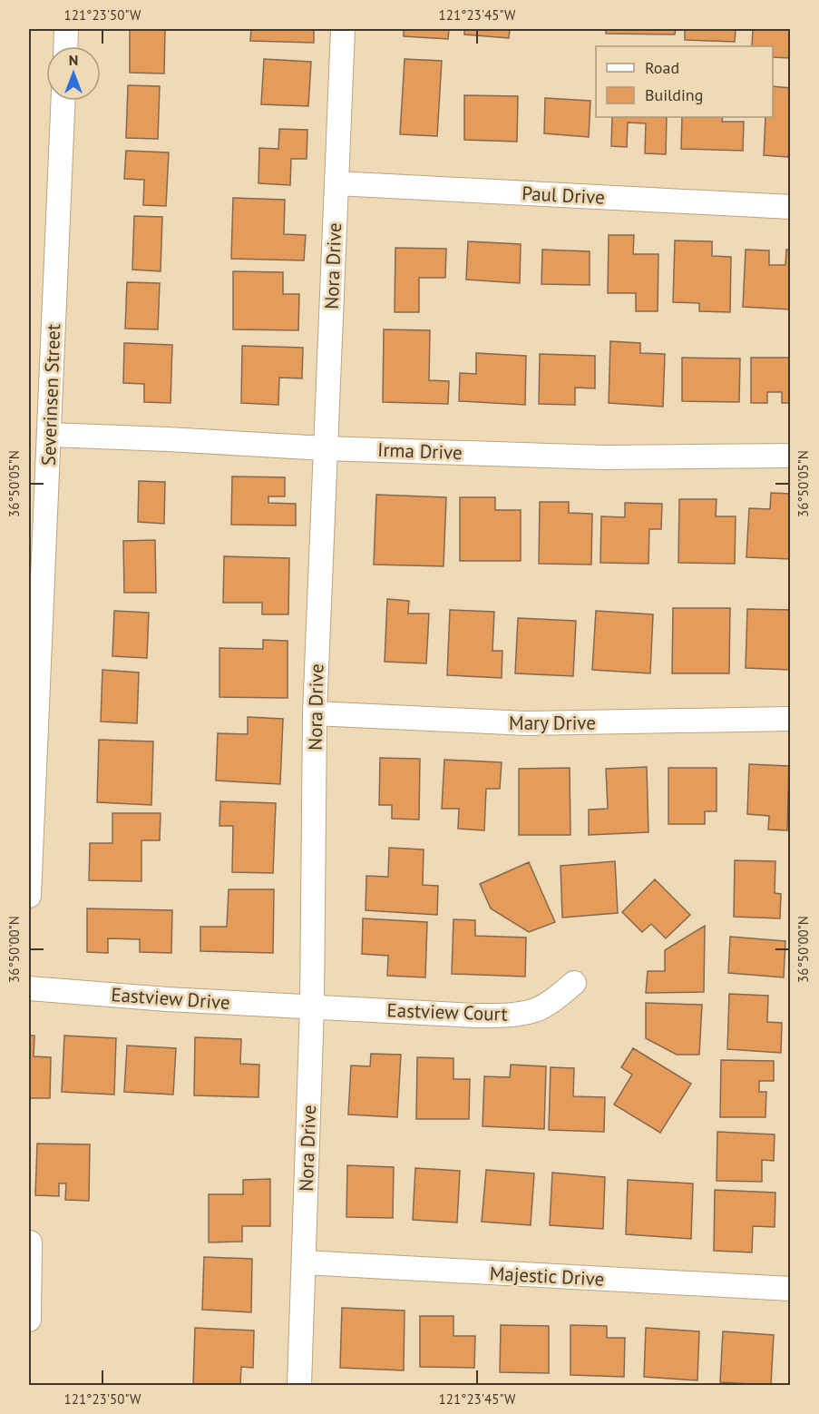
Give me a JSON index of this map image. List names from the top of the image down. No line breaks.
{"streets":{"street":["Paul Drive","Nora Drive","Severinsen Street","Irma Drive","Mary Drive","Eastview Drive","Eastview Court","Majestic Drive"]},"crossings":[["Paul Drive","Nora Drive"],["Nora Drive","Irma Drive"],["Nora Drive","Mary Drive"],["Nora Drive","Eastview Drive"],["Nora Drive","Eastview Court"],["Nora Drive","Majestic Drive"],["Severinsen Street","Irma Drive"],["Eastview Drive","Eastview Court"]],"legend":["Road","Building"],"north":"top","coordinates":["121°23'50\"W","121°23'45\"W","36°50'05\"N","36°50'00\"N"]}
